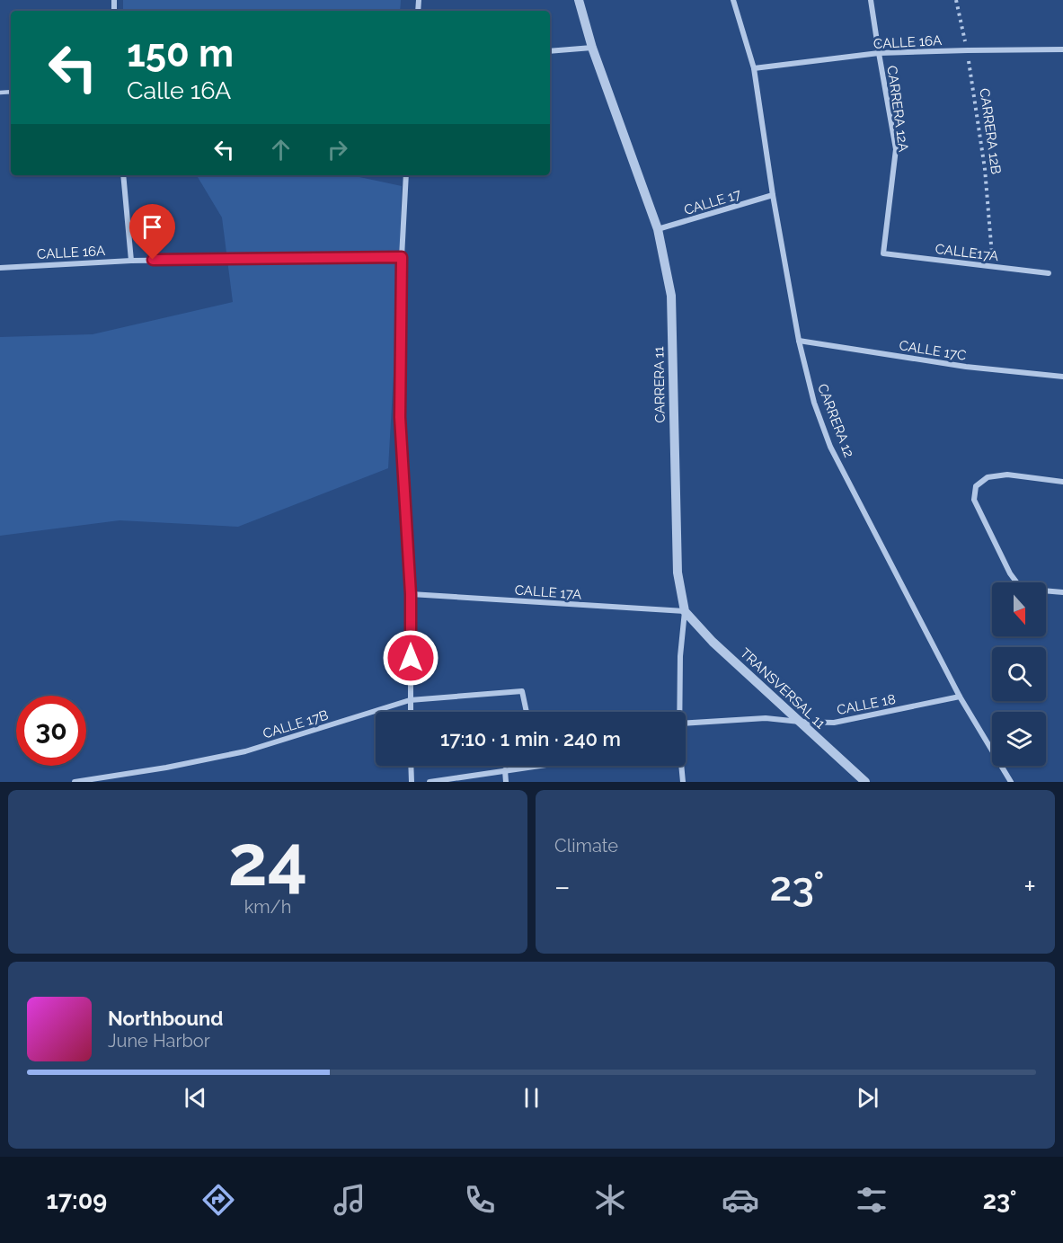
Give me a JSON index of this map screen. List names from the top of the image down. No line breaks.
{"streets":{"street":["CALLE 16A","CARRERA 12A","CALLE 17","CALLE17A","CALLE 17C","CARRERA 11","CARRERA 12","CALLE 17A","TRANSVERSAL 11","CALLE 18","CALLE 17B"],"path":["CARRERA 12B"]},"crossings":[["CALLE 16A","CARRERA 12A"],["CALLE 16A","CARRERA 12B"],["CALLE 16A","CARRERA 12"],["CARRERA 12A","CALLE17A"],["CARRERA 12B","CALLE17A"],["CALLE 17","CARRERA 11"],["CALLE 17","CARRERA 12"],["CALLE 17C","CARRERA 12"],["CARRERA 11","CALLE 17A"],["CARRERA 11","TRANSVERSAL 11"],["CARRERA 12","CALLE 18"],["CALLE 17A","TRANSVERSAL 11"],["TRANSVERSAL 11","CALLE 18"]],"north":"bottom","page":{"turn":["150 m","Calle 16A"],"limit":"30","trip":"17:10 · 1 min · 240 m","tile":[["24","km/h"],"Climate"],"heat":["−","23°","+"],"song":["Northbound","June Harbor"],"tabs":["17:09","23°"]}}
